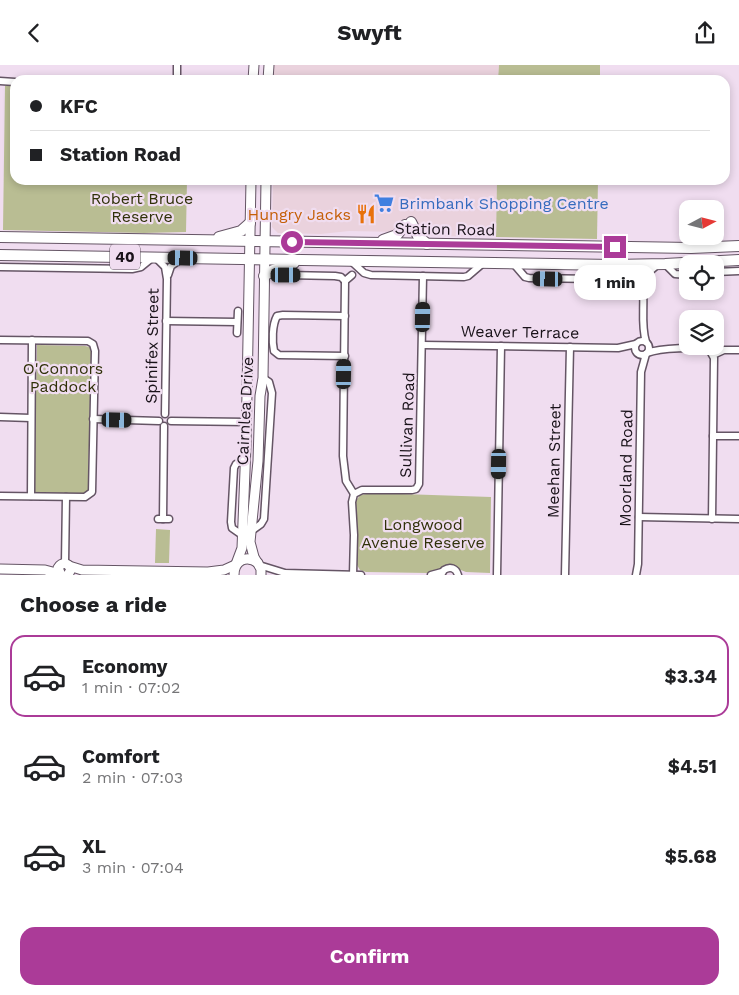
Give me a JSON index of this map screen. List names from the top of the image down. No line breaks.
{"streets":{"main road":["Station Road","40"],"street":["Weaver Terrace","Spinifex Street","Cairnlea Drive","Sullivan Road","Meehan Street","Moorland Road"]},"crossings":[["Station Road","Spinifex Street"],["Station Road","Cairnlea Drive"],["Weaver Terrace","Sullivan Road"],["Weaver Terrace","Meehan Street"],["Weaver Terrace","Moorland Road"]],"parks":["Robert Bruce Reserve","O'Connors Paddock","Longwood Avenue Reserve"],"places":{"supermarket":["Brimbank Shopping Centre"],"restaurant":["Hungry Jacks"]},"north":"right","page":{"header":"Swyft","banner":["KFC","Station Road"],"bubble":"1 min","heading":"Choose a ride","list":[{"name":"Economy","note":"1 min · 07:02","value":"$3.34"},{"name":"Comfort","note":"2 min · 07:03","value":"$4.51"},{"name":"XL","note":"3 min · 07:04","value":"$5.68"}],"buttons":"Confirm"}}
